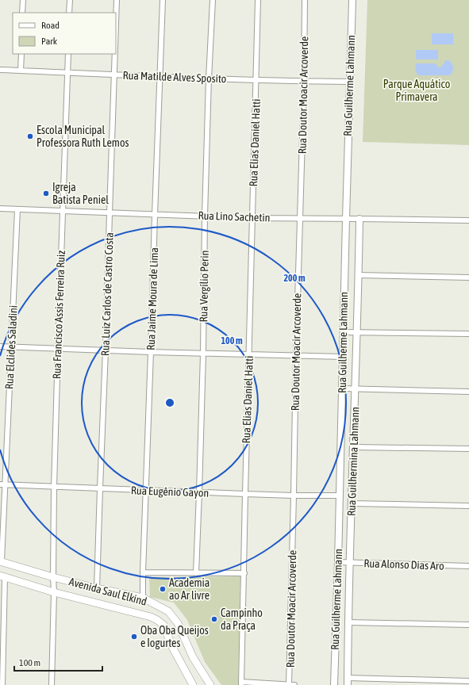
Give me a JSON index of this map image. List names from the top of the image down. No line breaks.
{"streets":{"main road":["Avenida Saul Elkind"],"street":["Rua Matilde Alves Sposito","Rua Guilherme Lahmann","Rua Doutor Moacir Arcoverde","Rua Elias Daniel Hatti","Rua Lino Sachetin","Rua Vergílio Perin","Rua Luiz Carlos de Castro Costa","Rua Jaime Moura de Lima","Rua Francisco Assis Ferreira Ruiz","Rua Elclides Saladini","Rua Guilhermina Lahmann","Rua Eugênio Gayon","Rua Alonso Dias Aro"]},"crossings":[["Rua Matilde Alves Sposito","Rua Guilherme Lahmann"],["Rua Matilde Alves Sposito","Rua Doutor Moacir Arcoverde"],["Rua Matilde Alves Sposito","Rua Elias Daniel Hatti"],["Rua Matilde Alves Sposito","Rua Vergílio Perin"],["Rua Matilde Alves Sposito","Rua Luiz Carlos de Castro Costa"],["Rua Matilde Alves Sposito","Rua Jaime Moura de Lima"],["Rua Matilde Alves Sposito","Rua Francisco Assis Ferreira Ruiz"],["Rua Guilherme Lahmann","Rua Lino Sachetin"],["Rua Guilherme Lahmann","Rua Eugênio Gayon"],["Rua Guilherme Lahmann","Rua Alonso Dias Aro"],["Rua Doutor Moacir Arcoverde","Rua Lino Sachetin"],["Rua Doutor Moacir Arcoverde","Rua Eugênio Gayon"],["Rua Elias Daniel Hatti","Rua Lino Sachetin"],["Rua Elias Daniel Hatti","Rua Eugênio Gayon"],["Rua Lino Sachetin","Rua Vergílio Perin"],["Rua Lino Sachetin","Rua Luiz Carlos de Castro Costa"],["Rua Lino Sachetin","Rua Jaime Moura de Lima"],["Rua Lino Sachetin","Rua Francisco Assis Ferreira Ruiz"],["Rua Lino Sachetin","Rua Elclides Saladini"],["Rua Lino Sachetin","Rua Guilhermina Lahmann"],["Rua Vergílio Perin","Rua Eugênio Gayon"],["Rua Luiz Carlos de Castro Costa","Rua Eugênio Gayon"],["Rua Luiz Carlos de Castro Costa","Avenida Saul Elkind"],["Rua Jaime Moura de Lima","Rua Eugênio Gayon"],["Rua Jaime Moura de Lima","Avenida Saul Elkind"],["Rua Francisco Assis Ferreira Ruiz","Rua Eugênio Gayon"],["Rua Francisco Assis Ferreira Ruiz","Avenida Saul Elkind"],["Rua Elclides Saladini","Rua Eugênio Gayon"],["Rua Elclides Saladini","Avenida Saul Elkind"],["Rua Guilhermina Lahmann","Rua Alonso Dias Aro"]],"parks":["Parque Aquático Primavera"],"places":["Escola Municipal Professora Ruth Lemos","Igreja Batista Peniel","Academia ao Ar livre","Campinho da Praça","Oba Oba Queijos e Iogurtes"],"legend":["Road","Park"],"scale_bar":"100 m","rings":["200 m","100 m"]}
